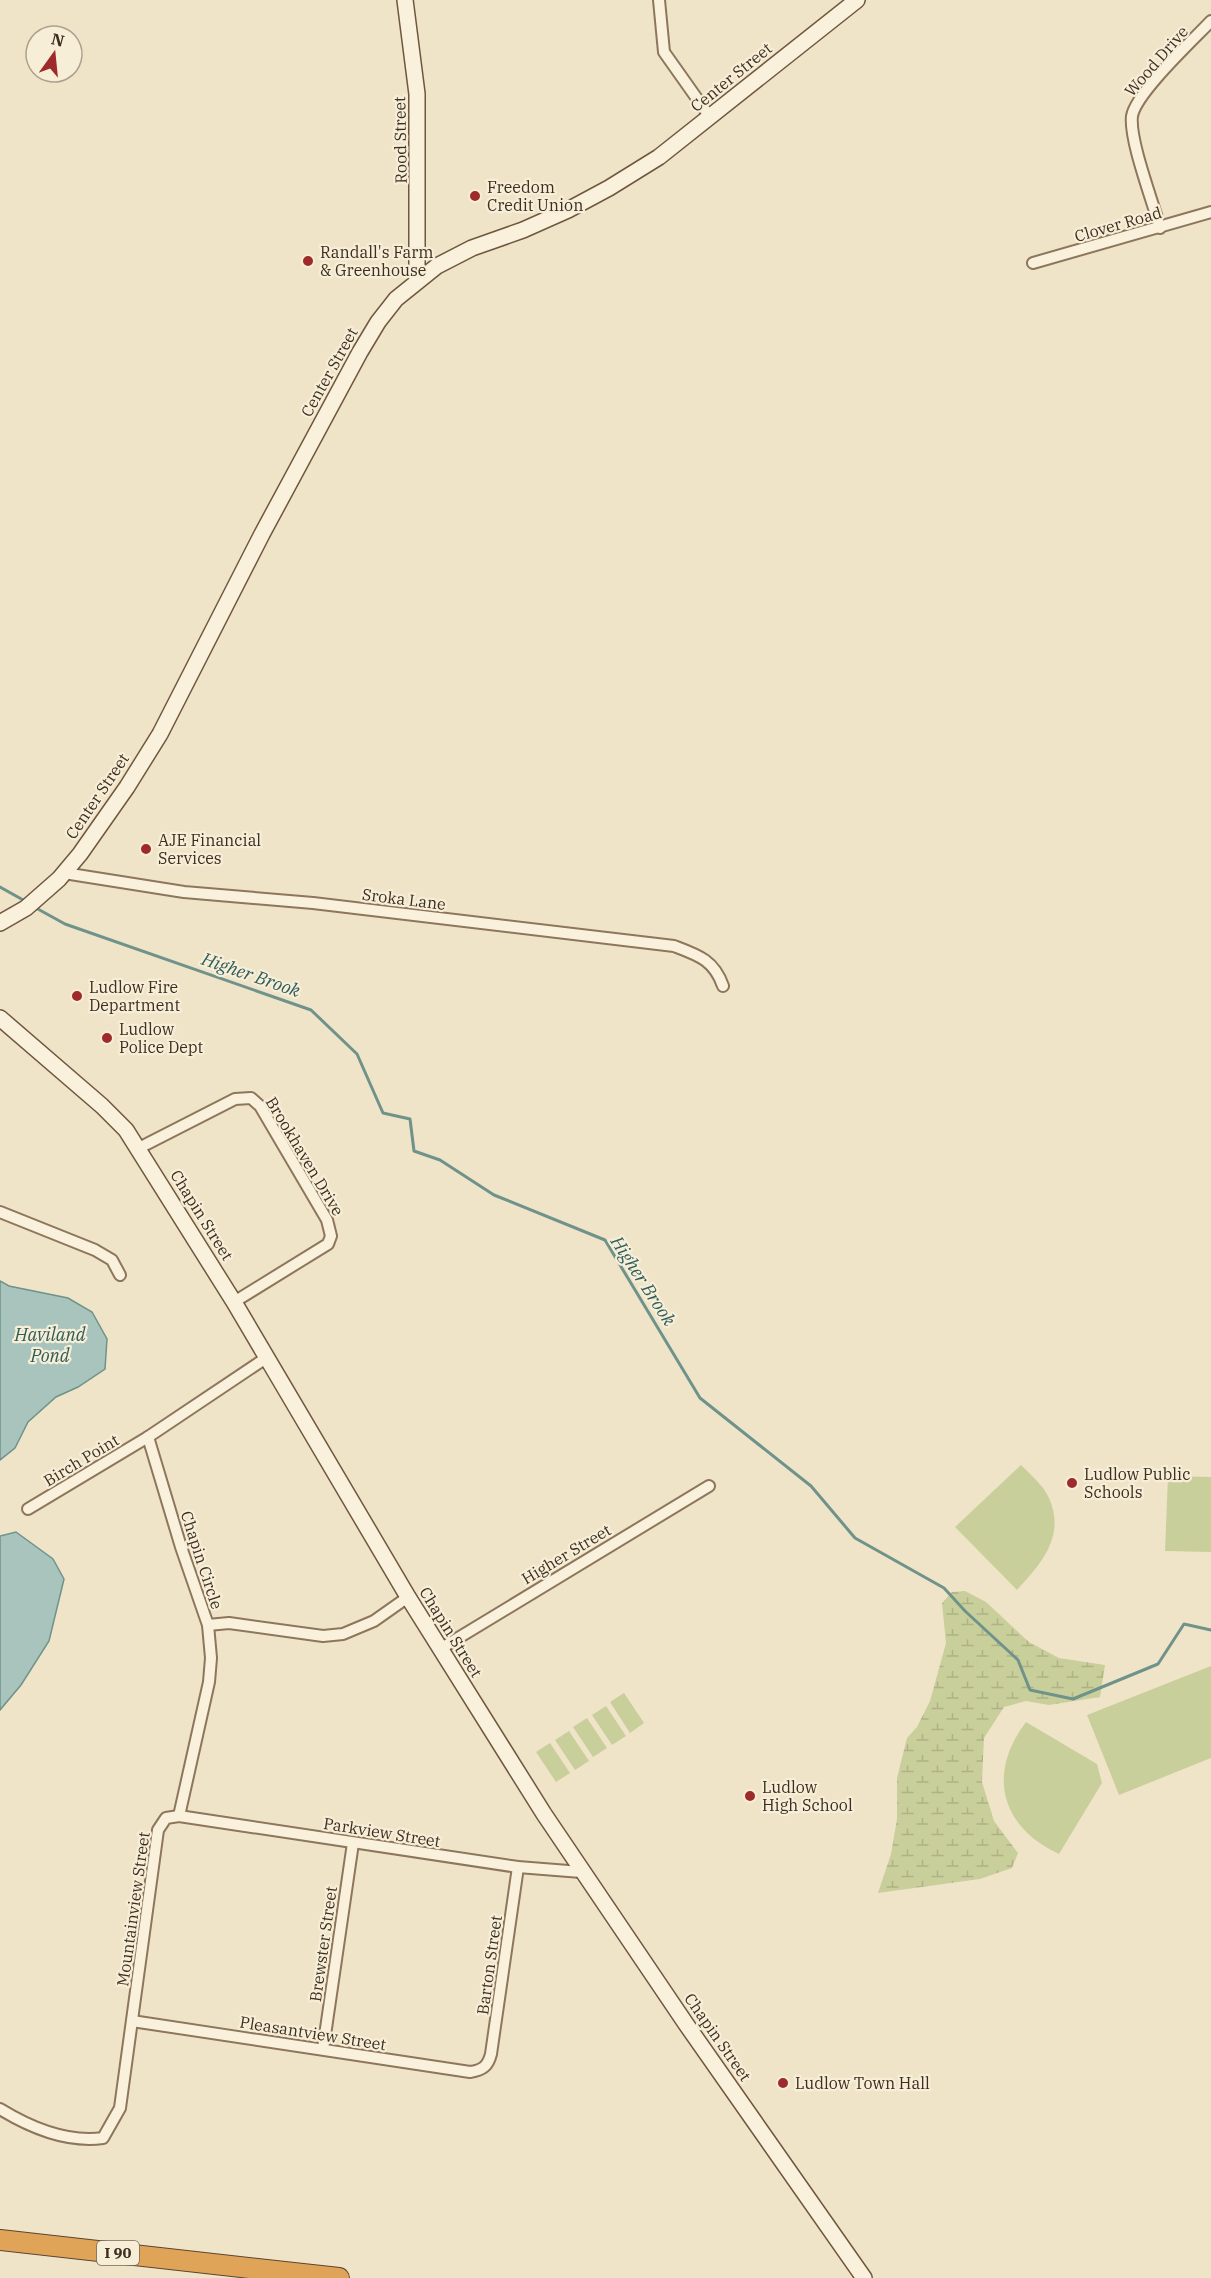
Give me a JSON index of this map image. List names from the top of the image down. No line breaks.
{"streets":{"highway":["I 90"],"main road":["Center Street","Rood Street","Chapin Street"],"street":["Wood Drive","Clover Road","Sroka Lane","Brookhaven Drive","Birch Point","Higher Street","Chapin Circle","Parkview Street","Mountainview Street","Brewster Street","Barton Street","Pleasantview Street"]},"crossings":[["Wood Drive","Clover Road"],["Center Street","Rood Street"],["Center Street","Sroka Lane"],["Brookhaven Drive","Chapin Street"],["Chapin Street","Higher Street"],["Chapin Street","Chapin Circle"],["Chapin Street","Parkview Street"],["Birch Point","Chapin Circle"],["Parkview Street","Mountainview Street"],["Parkview Street","Brewster Street"],["Parkview Street","Barton Street"],["Mountainview Street","Pleasantview Street"],["Brewster Street","Pleasantview Street"],["Barton Street","Pleasantview Street"]],"water":["Higher Brook","Haviland Pond"],"places":["Freedom Credit Union","Randall's Farm & Greenhouse","AJE Financial Services","Ludlow Fire Department","Ludlow Police Dept","Ludlow Public Schools","Ludlow High School","Ludlow Town Hall"],"north":"top"}
